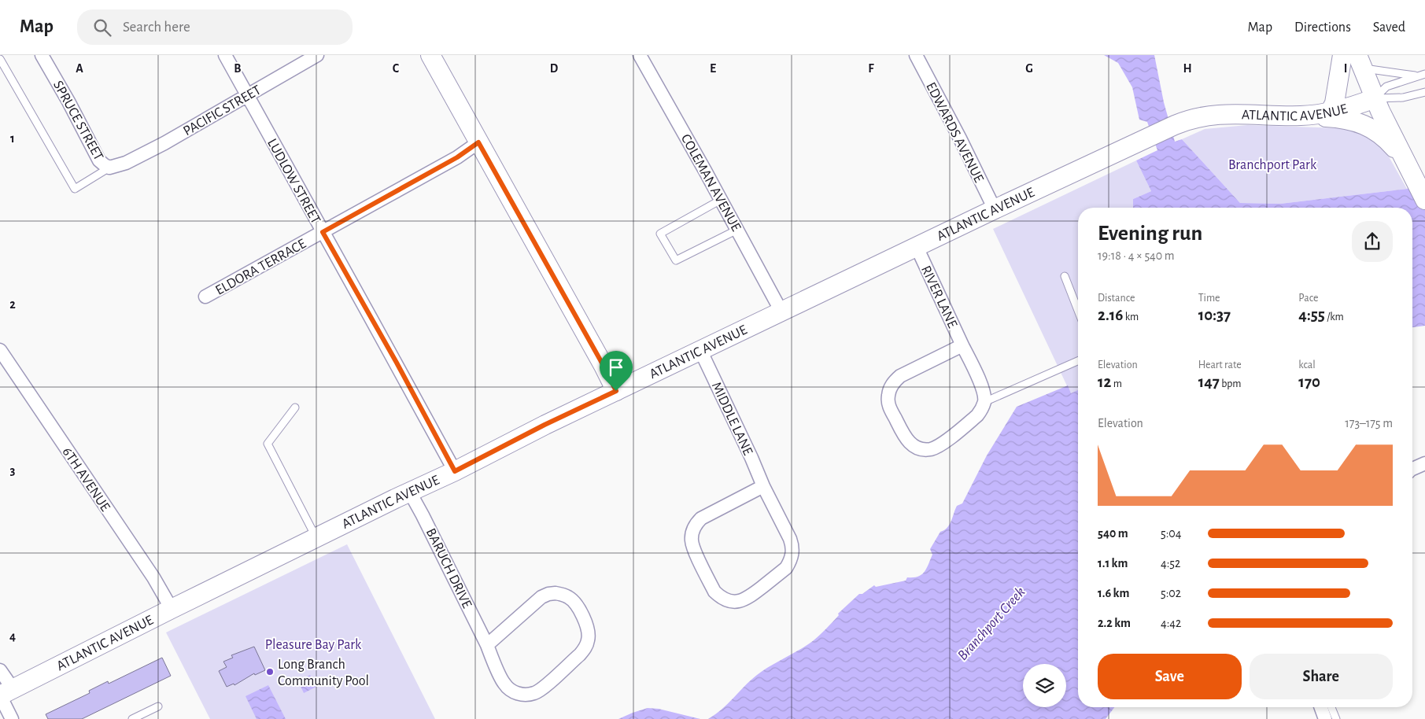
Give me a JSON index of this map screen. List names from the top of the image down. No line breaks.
{"streets":{"street":["ATLANTIC AVENUE","PACIFIC STREET","SPRUCE STREET","EDWARDS AVENUE","LUDLOW STREET","COLEMAN AVENUE","ELDORA TERRACE","RIVER LANE","MIDDLE LANE","6TH AVENUE","BARUCH DRIVE"]},"crossings":[["ATLANTIC AVENUE","EDWARDS AVENUE"],["ATLANTIC AVENUE","LUDLOW STREET"],["ATLANTIC AVENUE","COLEMAN AVENUE"],["ATLANTIC AVENUE","RIVER LANE"],["ATLANTIC AVENUE","MIDDLE LANE"],["ATLANTIC AVENUE","6TH AVENUE"],["ATLANTIC AVENUE","BARUCH DRIVE"],["PACIFIC STREET","SPRUCE STREET"],["PACIFIC STREET","LUDLOW STREET"],["LUDLOW STREET","ELDORA TERRACE"]],"water":["Branchport Creek"],"parks":["Branchport Park","Pleasure Bay Park"],"places":["Long Branch Community Pool"],"page":{"header":"Map","search":"Search here","nav":["Map","Directions","Saved"],"heading":["Evening run","19:18 · 4 × 540 m"],"stats":[["Distance","2.16 km"],["Time","10:37"],["Pace","4:55 /km"],["Elevation","12 m"],["Heart rate","147 bpm"],["kcal","170"]],"chart":["Elevation","173–175 m"],"list":[{"name":"540 m","note":"5:04"},{"name":"1.1 km","note":"4:52"},{"name":"1.6 km","note":"5:02"},{"name":"2.2 km","note":"4:42"}],"buttons":["Save","Share"]},"grid":{"columns":["A","B","C","D","E","F","G","H","I"],"rows":["1","2","3","4"]}}
